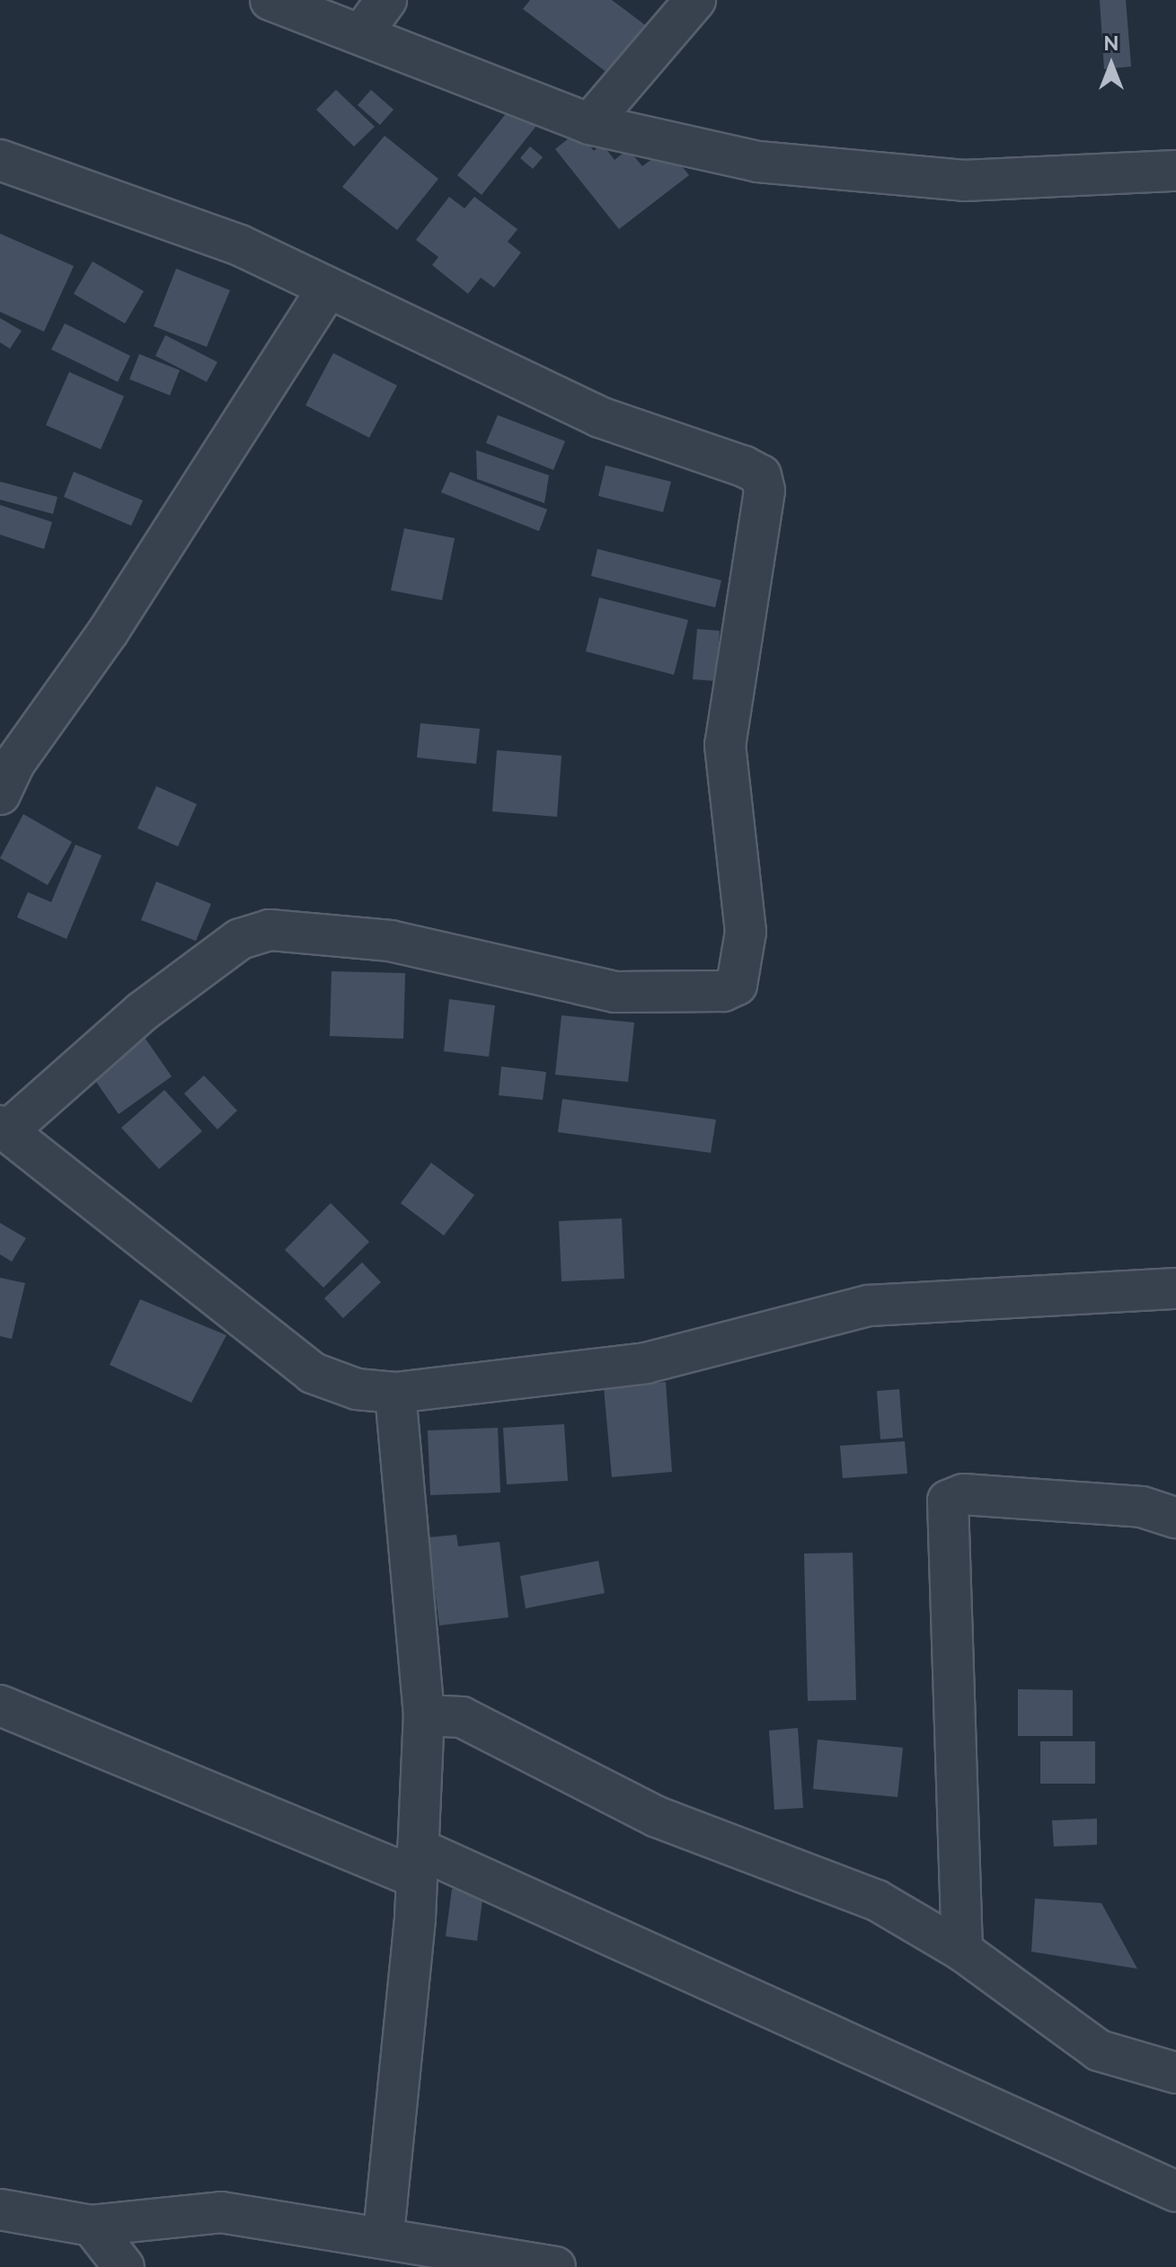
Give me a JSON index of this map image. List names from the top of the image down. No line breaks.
{"north":"top"}
